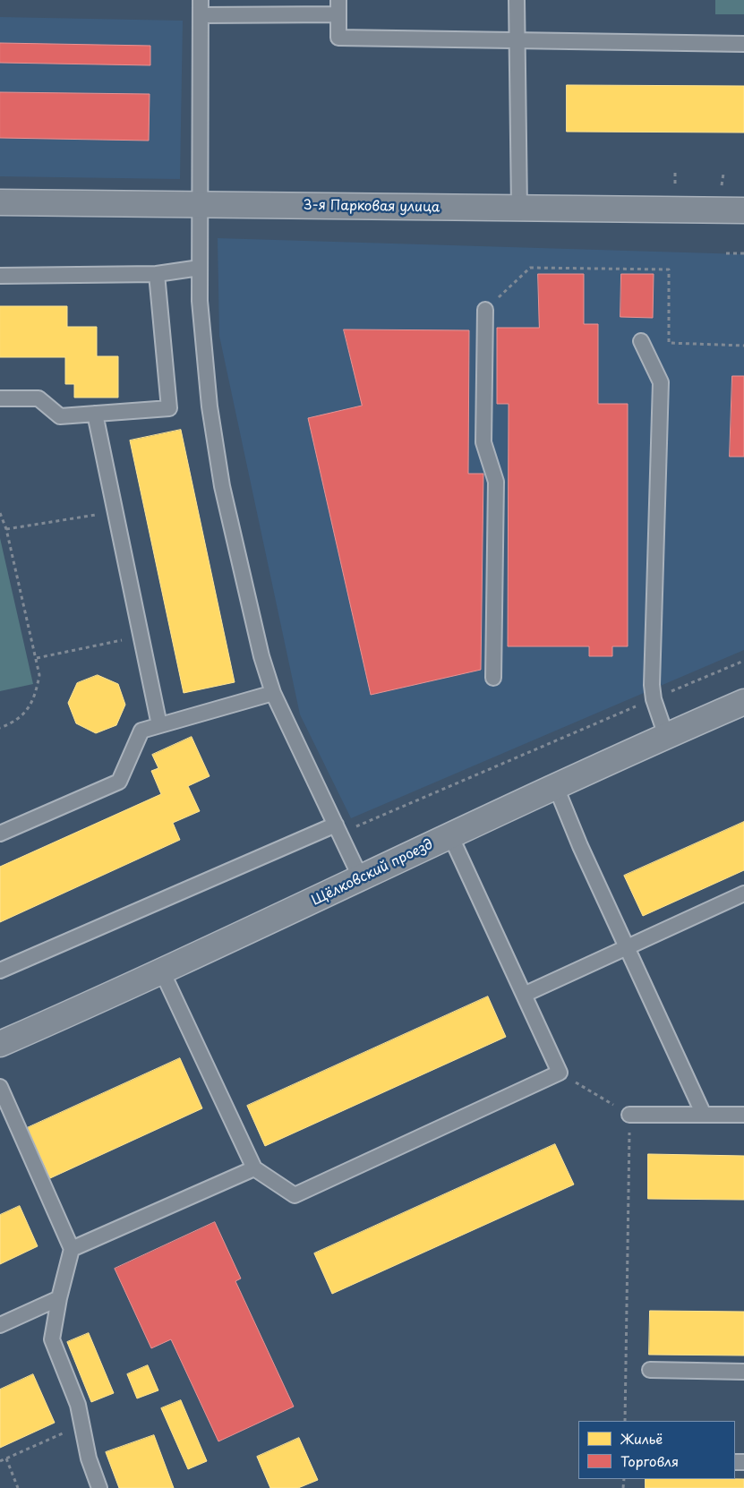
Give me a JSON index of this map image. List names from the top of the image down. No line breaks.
{"streets":{"street":["3-я Парковая улица","Щёлковский проезд"]},"legend":["Жильё","Торговля"]}
